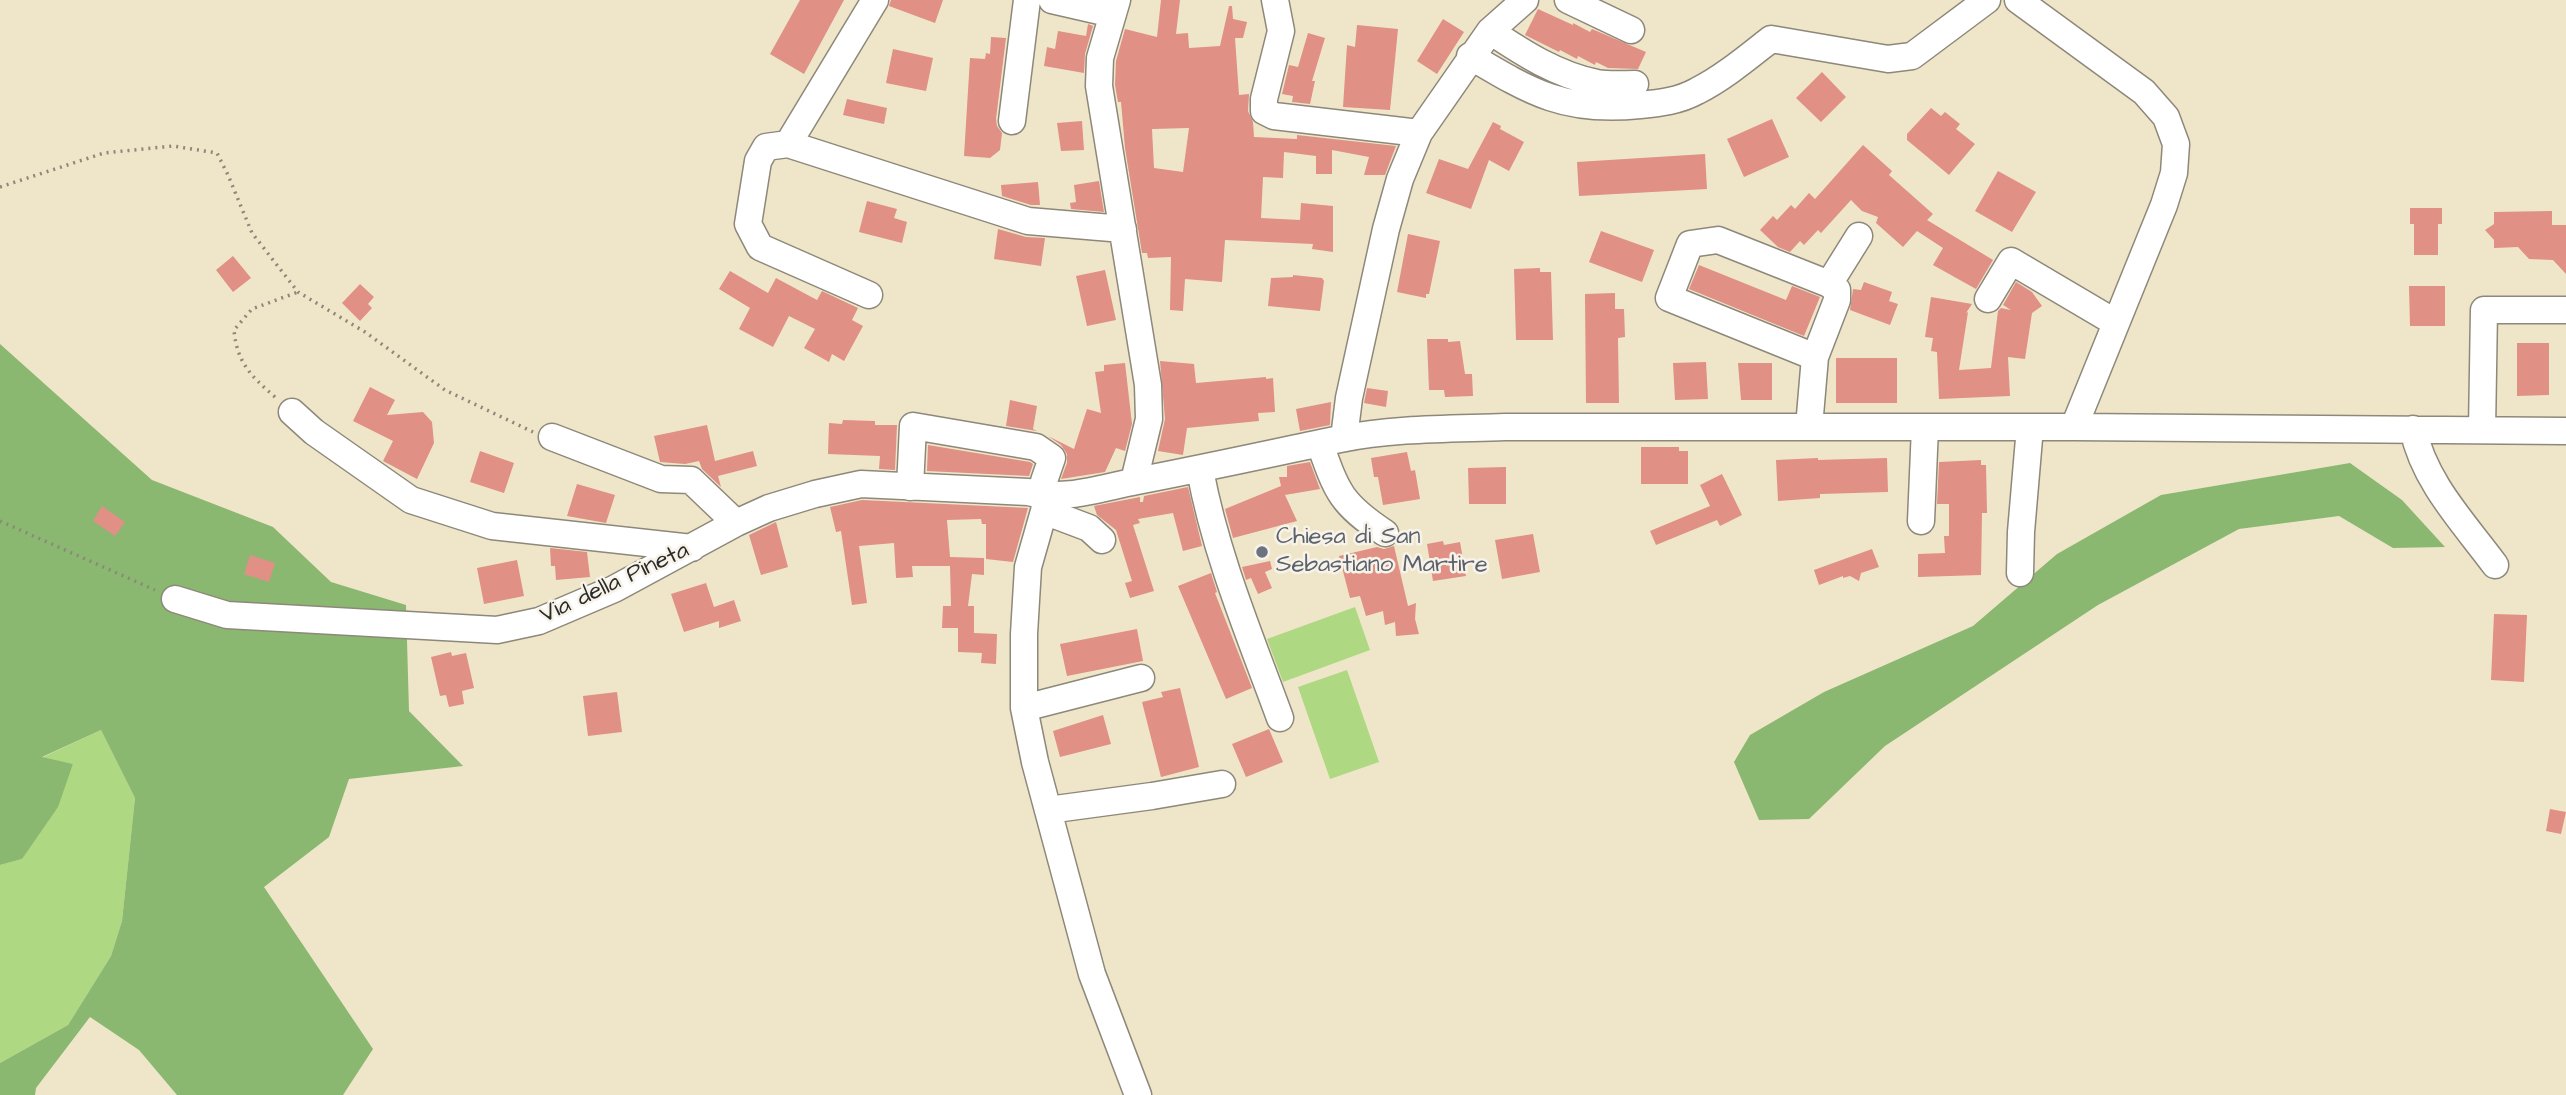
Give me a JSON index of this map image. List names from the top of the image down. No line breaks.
{"streets":{"street":["Via della Pineta"]},"places":["Chiesa di San Sebastiano Martire"]}
